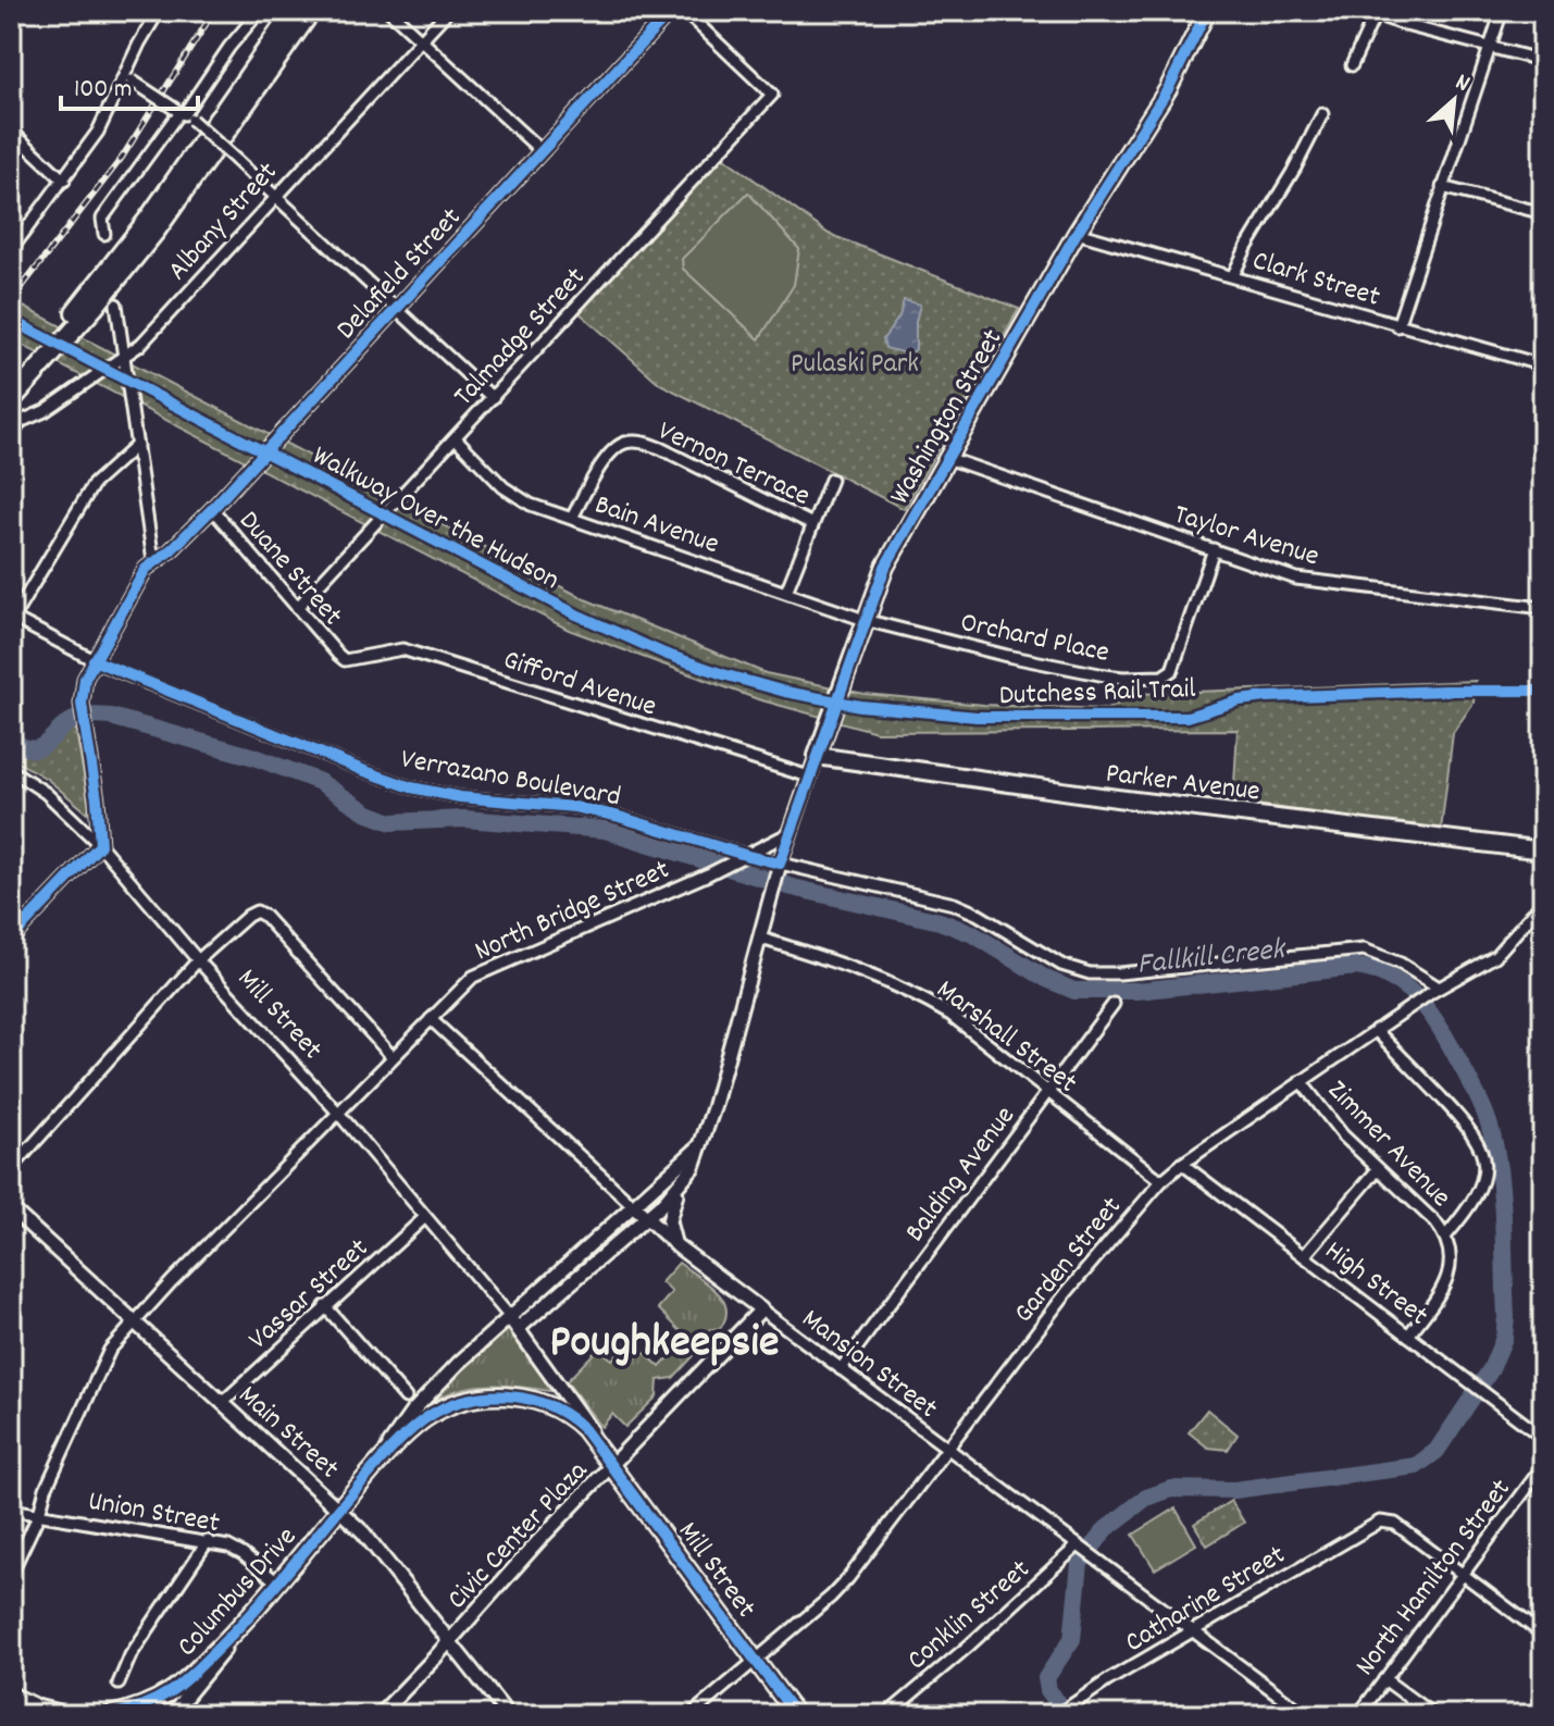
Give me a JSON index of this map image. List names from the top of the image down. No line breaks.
{"streets":{"main road":["Washington Street","Parker Avenue","Mill Street","Columbus Drive"],"street":["Albany Street","Delafield Street","Clark Street","Talmadge Street","Vernon Terrace","Bain Avenue","Taylor Avenue","Duane Street","Orchard Place","Gifford Avenue","Verrazano Boulevard","North Bridge Street","Marshall Street","Zimmer Avenue","Balding Avenue","Garden Street","High Street","Vassar Street","Mansion Street","Main Street","Union Street","Civic Center Plaza","North Hamilton Street","Catharine Street","Conklin Street"],"cycle path":["Walkway Over the Hudson"]},"crossings":[["Delafield Street","Duane Street"],["Delafield Street","Verrazano Boulevard"],["Clark Street","Washington Street"],["Talmadge Street","Bain Avenue"],["Talmadge Street","Duane Street"],["Washington Street","Bain Avenue"],["Washington Street","Taylor Avenue"],["Washington Street","Orchard Place"],["Washington Street","Gifford Avenue"],["Washington Street","Verrazano Boulevard"],["Washington Street","Parker Avenue"],["Washington Street","North Bridge Street"],["Washington Street","Marshall Street"],["Washington Street","Mansion Street"],["Washington Street","Columbus Drive"],["Vernon Terrace","Bain Avenue"],["Bain Avenue","Orchard Place"],["Taylor Avenue","Orchard Place"],["Duane Street","Gifford Avenue"],["Verrazano Boulevard","North Bridge Street"],["Verrazano Boulevard","Garden Street"],["North Bridge Street","Mill Street"],["North Bridge Street","Mansion Street"],["North Bridge Street","Main Street"],["North Bridge Street","Union Street"],["Mill Street","Garden Street"],["Mill Street","Vassar Street"],["Mill Street","Civic Center Plaza"],["Mill Street","Columbus Drive"],["Marshall Street","Balding Avenue"],["Marshall Street","Garden Street"],["Zimmer Avenue","Garden Street"],["Balding Avenue","Mansion Street"],["Garden Street","High Street"],["Garden Street","Mansion Street"],["Vassar Street","Main Street"],["Mansion Street","Civic Center Plaza"],["Mansion Street","Columbus Drive"],["Mansion Street","Catharine Street"],["Mansion Street","Conklin Street"],["Main Street","Civic Center Plaza"],["Main Street","Columbus Drive"],["Union Street","Columbus Drive"],["North Hamilton Street","Catharine Street"]],"districts":["Poughkeepsie"],"water":["Fallkill Creek"],"parks":["Pulaski Park"],"scale_bar":"100 m","north":"top right"}
